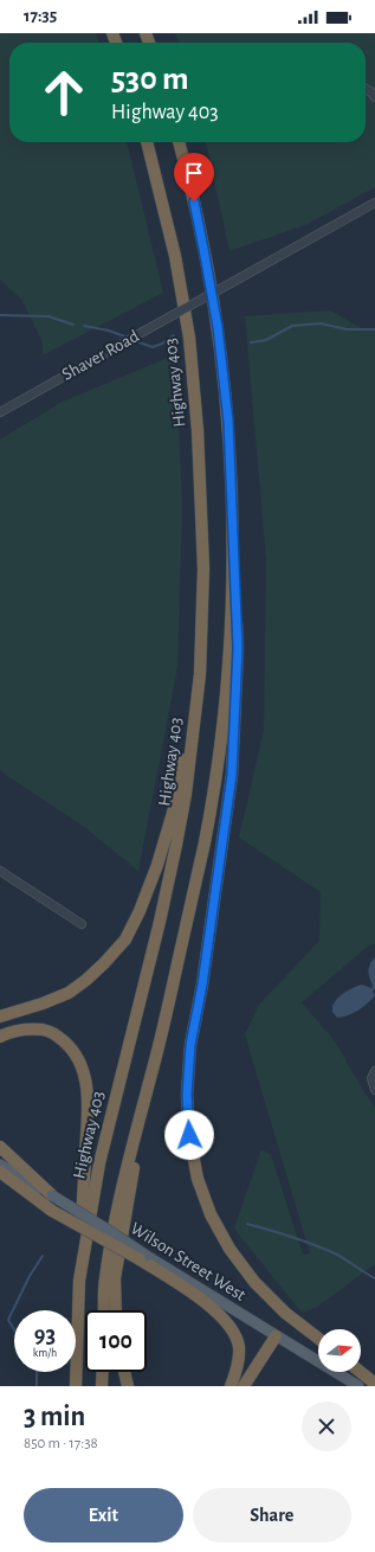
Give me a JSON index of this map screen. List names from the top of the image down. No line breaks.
{"streets":{"highway":["Highway 403"],"main road":["Wilson Street West"],"street":["Shaver Road"]},"north":"right","page":{"status":"17:35","turn":["530 m","Highway 403"],"speed":"93 km/h","limit":"100","heading":["3 min","850 m · 17:38"],"buttons":["Exit","Share"]}}
